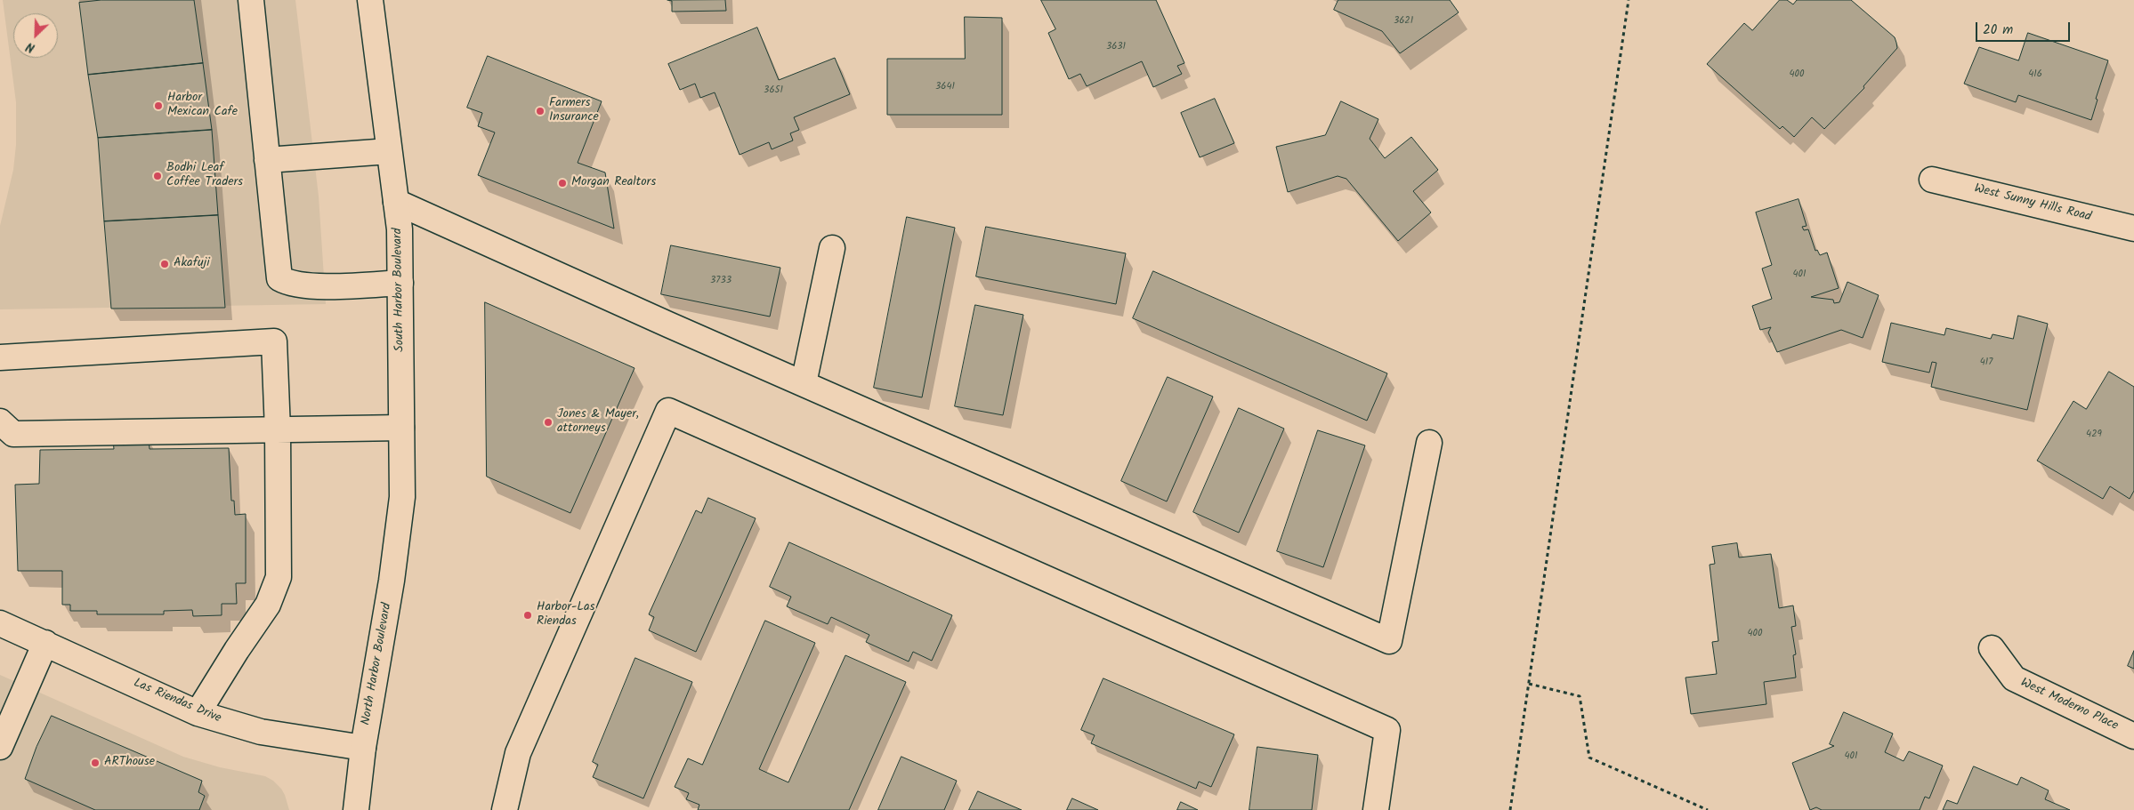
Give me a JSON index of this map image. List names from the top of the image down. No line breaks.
{"streets":{"street":["West Sunny Hills Road","South Harbor Boulevard","North Harbor Boulevard","Las Riendas Drive","West Moderno Place"]},"crossings":[["South Harbor Boulevard","North Harbor Boulevard"],["North Harbor Boulevard","Las Riendas Drive"]],"places":["Harbor Mexican Cafe","Farmers Insurance","Bodhi Leaf Coffee Traders","Morgan Realtors","Akafuji","Jones & Mayer, attorneys","Harbor-Las Riendas","ARThouse"],"house_numbers":["3621","3631","400","416","3641","3651","401","3733","417","429","400","401"],"scale_bar":"20 m","north":"bottom left"}
